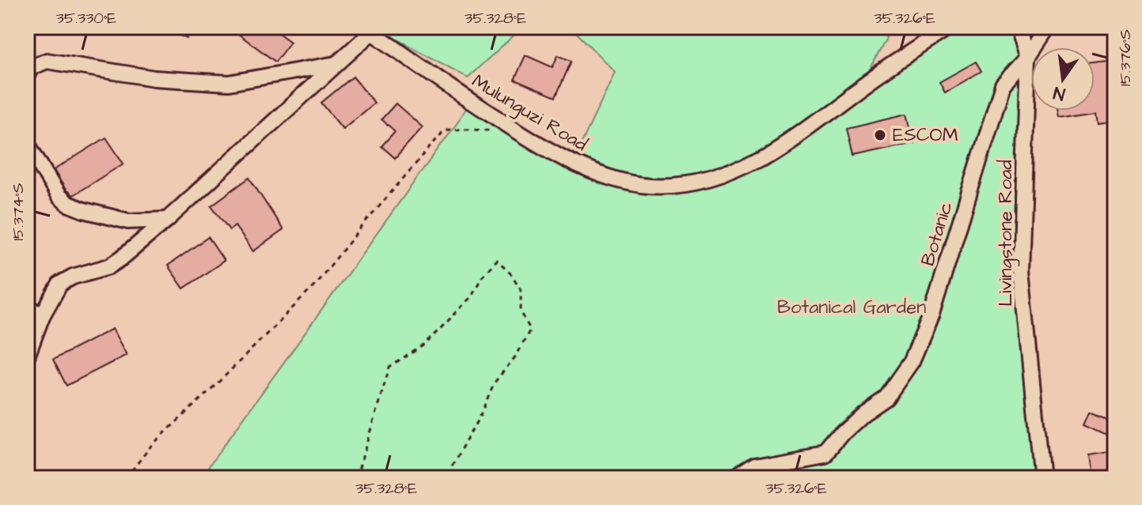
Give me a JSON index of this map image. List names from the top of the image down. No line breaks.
{"streets":{"street":["Mulunguzi Road","Livingstone Road","Botanic"]},"crossings":[["Livingstone Road","Botanic"]],"parks":["Botanical Garden"],"places":["ESCOM"],"north":"bottom","coordinates":["35.330°E","35.328°E","35.326°E","15.376°S","15.374°S"]}
